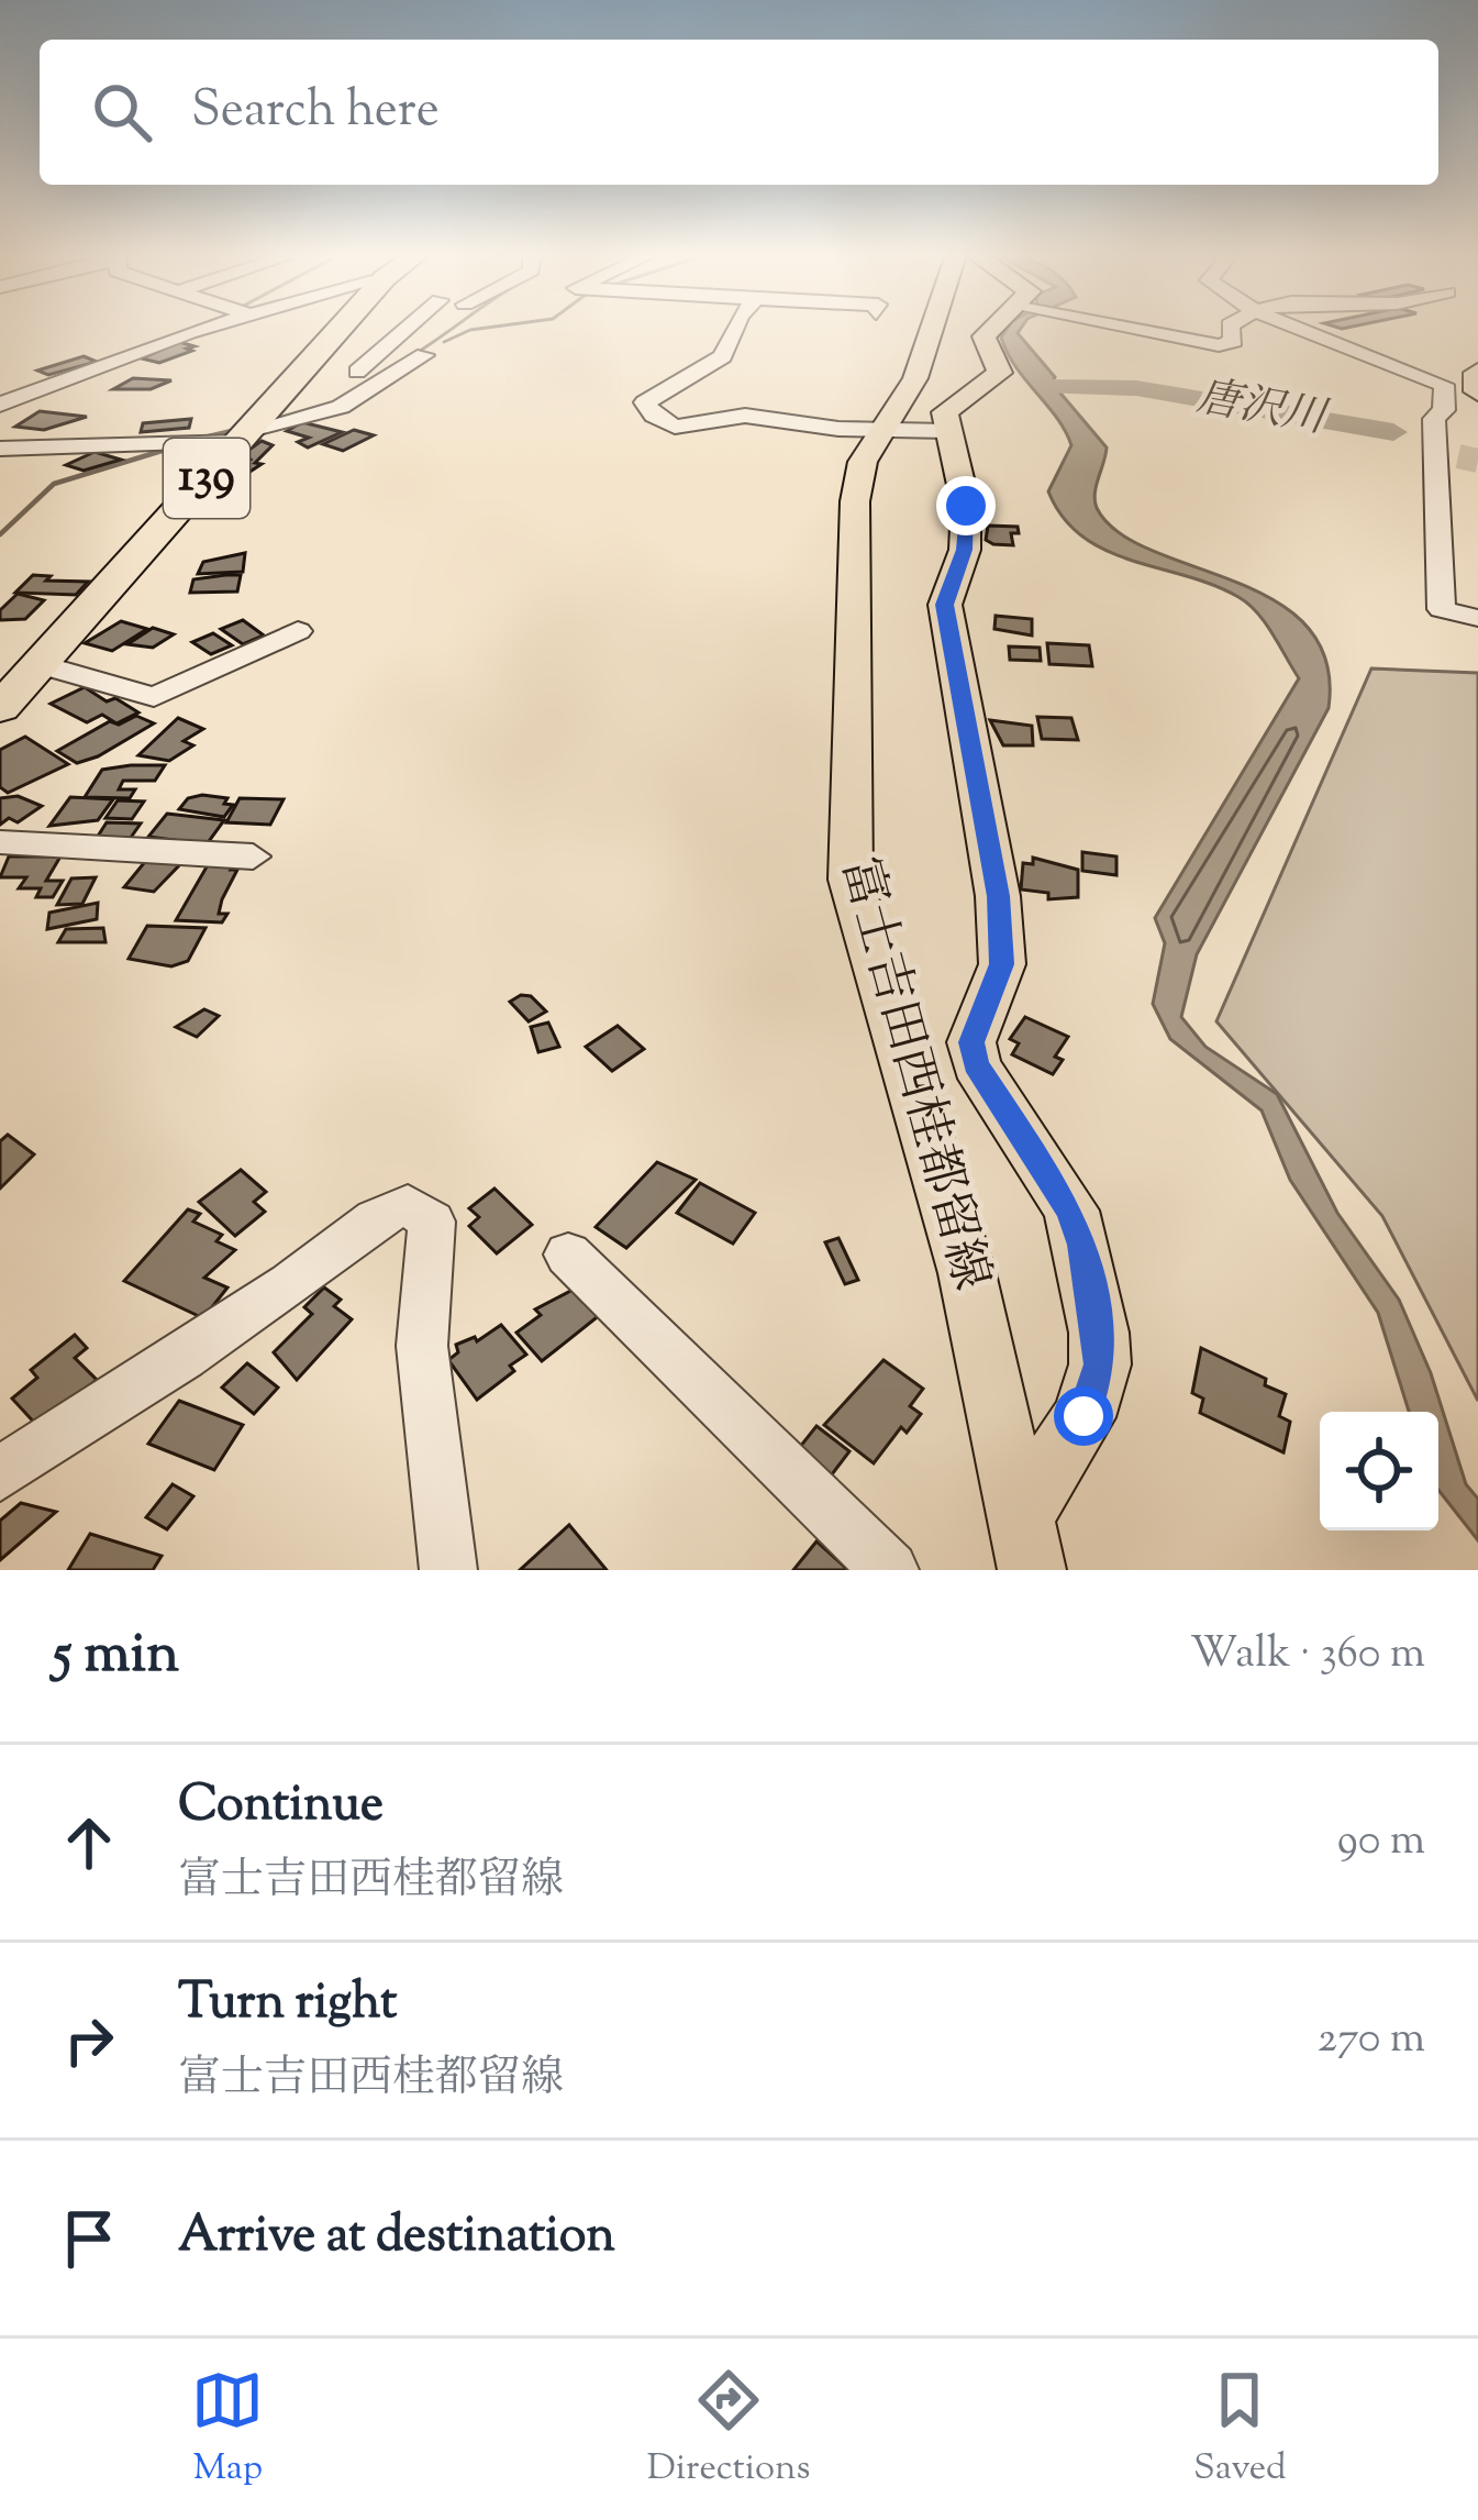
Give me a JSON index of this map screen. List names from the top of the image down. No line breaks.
{"streets":{"highway":["139"],"main road":["富士吉田西桂都留線"]},"water":["唐沢川"],"page":{"search":"Search here","heading":["5 min","Walk · 360 m"],"list":[["Continue","富士吉田西桂都留線","90 m"],["Turn right","富士吉田西桂都留線","270 m"],"Arrive at destination"],"nav":["Map","Directions","Saved"]}}
